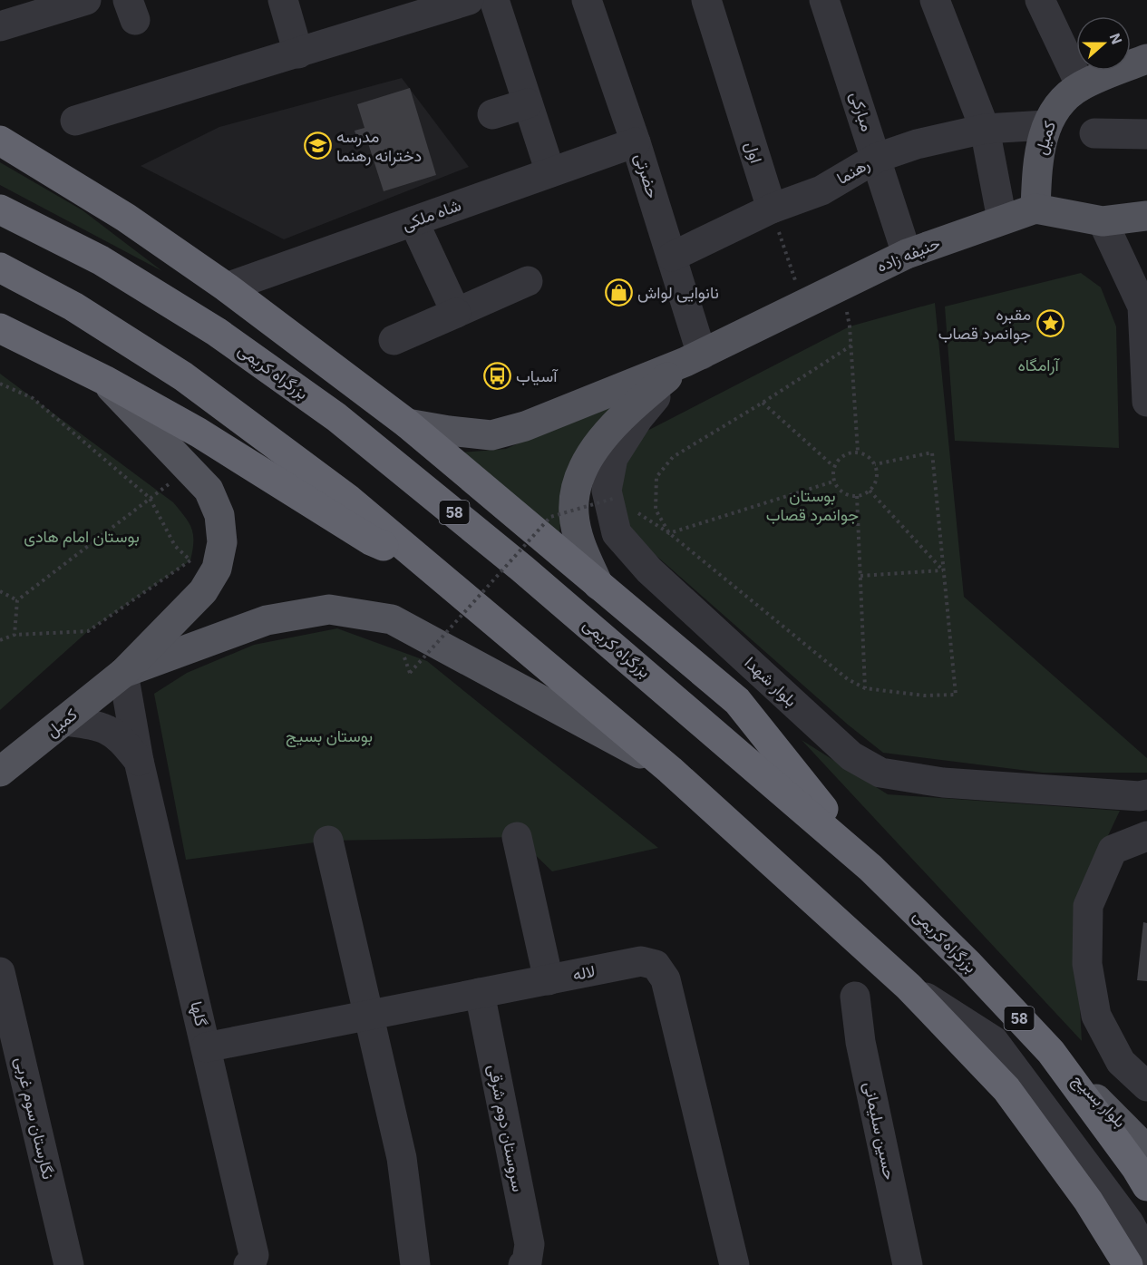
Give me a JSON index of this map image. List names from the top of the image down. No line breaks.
{"streets":{"highway":["بزرگراه کریمی","58"],"main road":["کمیل","حنیفه زاده","بلوار بسیج"],"street":["مبارکی","اول","رهنما","حضرتی","شاه ملکی","بلوار شهدا","لاله","گلها","نگارستان سوم غربی","سروستان دوم شرقی","حسین سلیمانی"]},"crossings":[["مبارکی","رهنما"],["مبارکی","حنیفه زاده"],["کمیل","رهنما"],["کمیل","حنیفه زاده"],["کمیل","گلها"],["اول","رهنما"],["رهنما","حضرتی"],["حضرتی","شاه ملکی"],["حضرتی","حنیفه زاده"],["حضرتی","بلوار شهدا"],["حنیفه زاده","بلوار شهدا"],["بزرگراه کریمی","بلوار بسیج"],["لاله","گلها"],["لاله","سروستان دوم شرقی"]],"parks":["آرامگاه","بوستان جوانمرد قصاب","بوستان امام هادی","بوستان بسیج"],"places":{"school or university":["مدرسه دخترانه رهنما"],"shop":["نانوایی لواش"],"place":["مقبره جوانمرد قصاب"],"bus stop":["آسیاب"]},"north":"right"}
